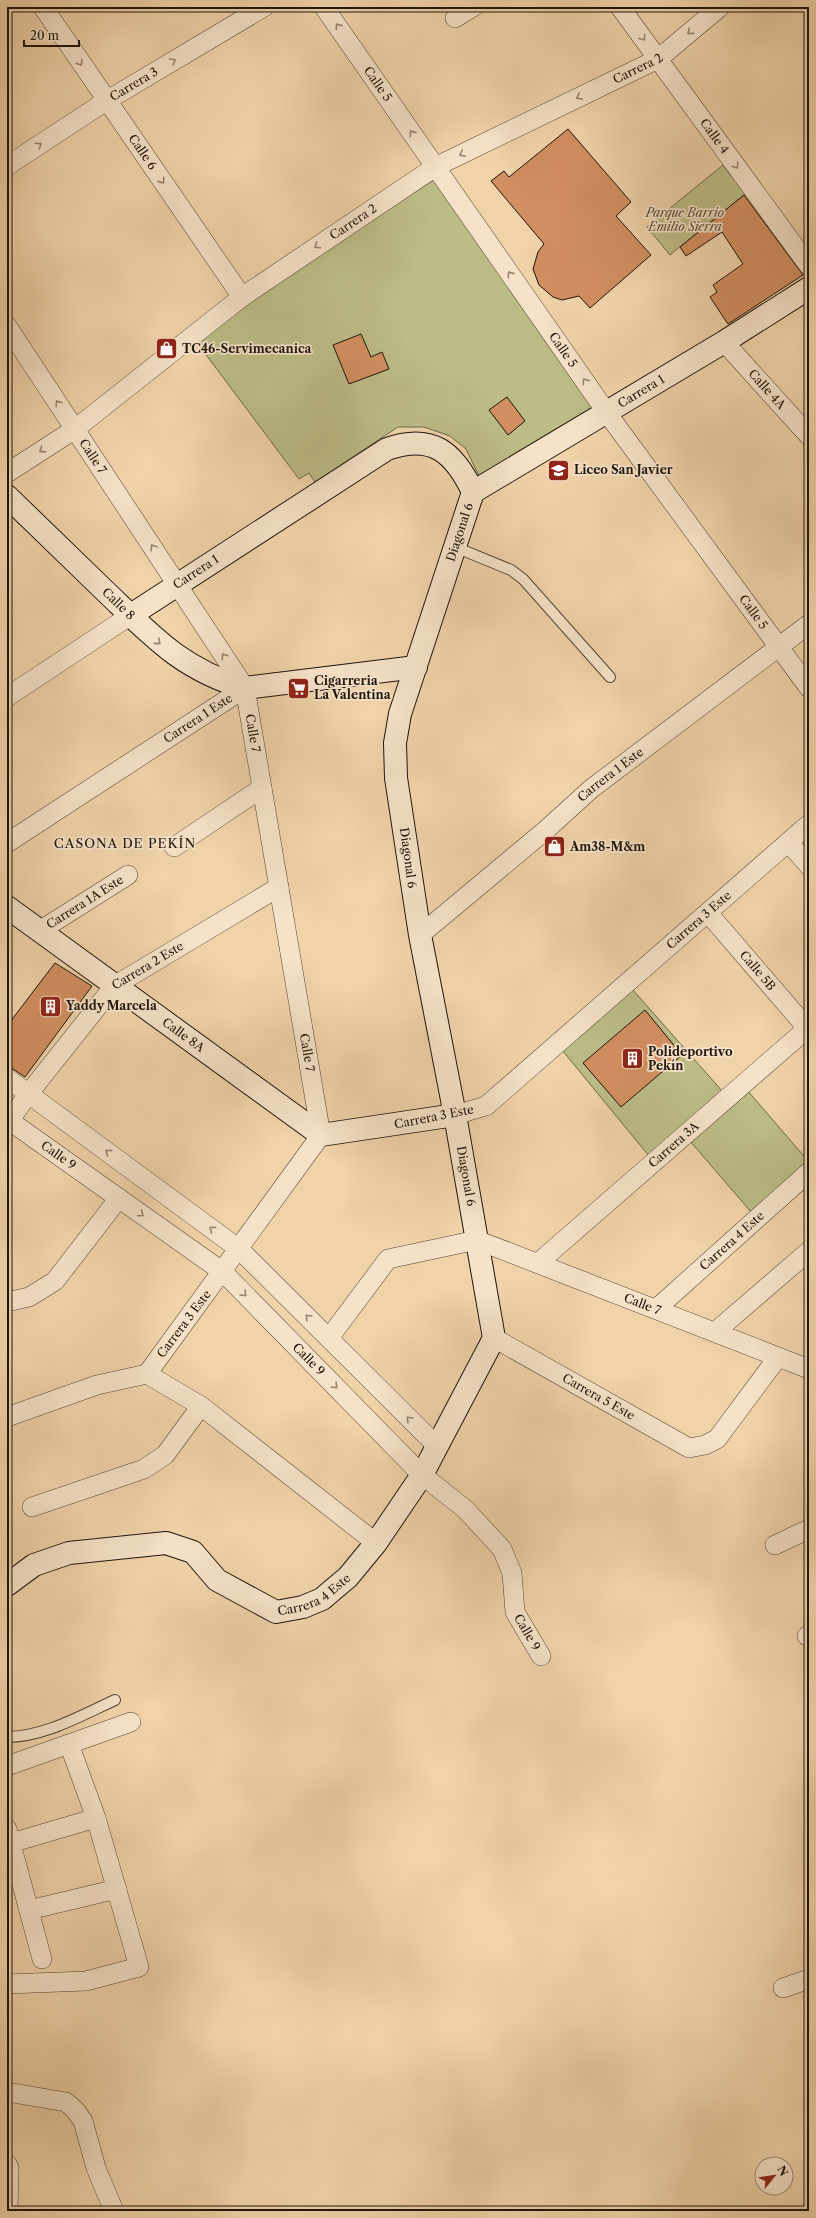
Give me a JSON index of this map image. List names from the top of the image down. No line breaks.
{"streets":{"main road":["Carrera 1","Diagonal 6","Calle 8","Carrera 1 Este","Carrera 3 Este","Calle 8A","Carrera 4 Este"],"street":["Carrera 2","Carrera 3","Calle 5","Calle 4","Calle 6","Calle 4A","Calle 7","Carrera 1A Este","Carrera 2 Este","Calle 5B","Carrera 3A","Calle 9","Carrera 5 Este"]},"crossings":[["Carrera 2","Calle 5"],["Carrera 2","Calle 4"],["Carrera 2","Calle 6"],["Carrera 2","Calle 7"],["Carrera 3","Calle 6"],["Calle 5","Carrera 1"],["Calle 5","Carrera 1 Este"],["Calle 4A","Carrera 1"],["Carrera 1","Calle 7"],["Carrera 1","Diagonal 6"],["Carrera 1","Calle 8"],["Calle 7","Diagonal 6"],["Calle 7","Calle 8"],["Calle 7","Carrera 1 Este"],["Calle 7","Carrera 3 Este"],["Calle 7","Carrera 2 Este"],["Calle 7","Calle 8A"],["Calle 7","Carrera 3A"],["Calle 7","Carrera 4 Este"],["Calle 7","Carrera 5 Este"],["Diagonal 6","Carrera 1 Este"],["Diagonal 6","Carrera 3 Este"],["Diagonal 6","Carrera 4 Este"],["Diagonal 6","Carrera 5 Este"],["Calle 8","Carrera 1 Este"],["Carrera 1A Este","Calle 8A"],["Carrera 3 Este","Calle 5B"],["Carrera 3 Este","Calle 8A"],["Carrera 3 Este","Calle 9"],["Carrera 2 Este","Calle 8A"],["Carrera 2 Este","Calle 9"],["Calle 5B","Carrera 3A"],["Calle 9","Carrera 4 Este"],["Carrera 4 Este","Carrera 5 Este"]],"one_way":["Carrera 2","Carrera 3","Calle 5","Calle 4","Calle 6","Calle 8"],"districts":["CASONA DE PEKÍN"],"parks":["Parque Barrio Emilio Sierra"],"places":{"shop":["TC46-Servimecanica","Am38-M&m"],"school or university":["Liceo San Javier"],"supermarket":["Cigarreria La Valentina"],"building":["Yaddy Marcela","Polideportivo Pekín"]},"scale_bar":"20 m","north":"top right"}
